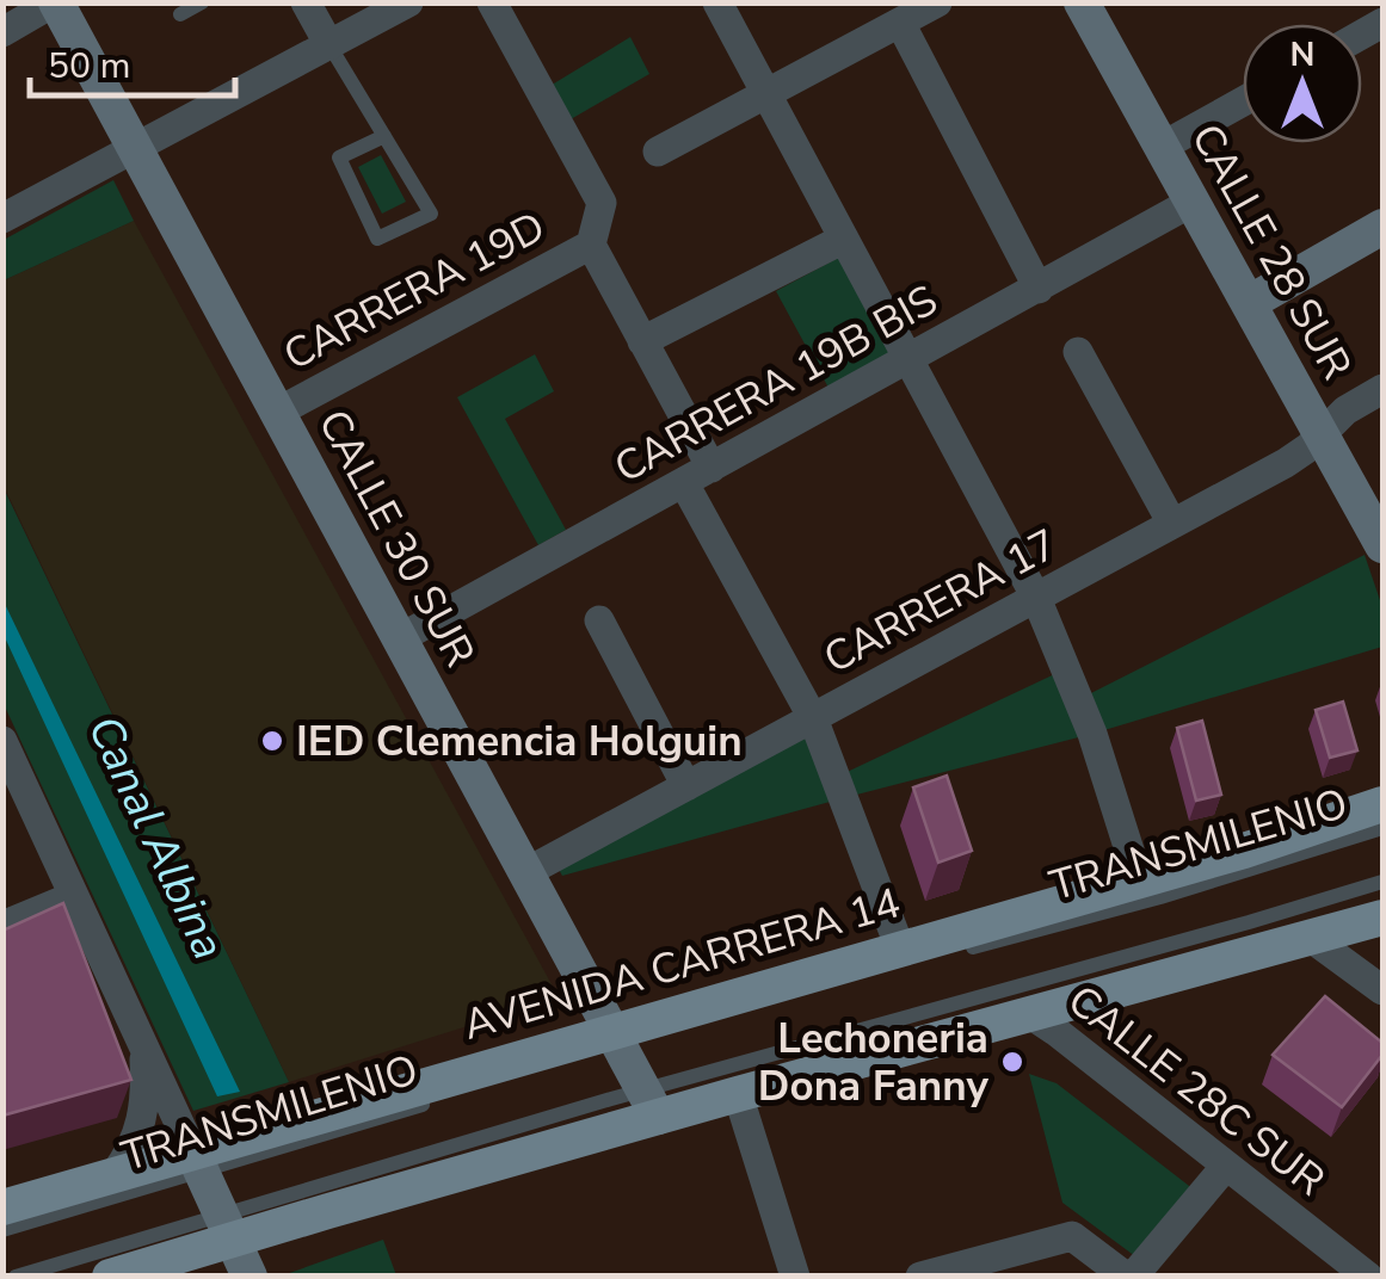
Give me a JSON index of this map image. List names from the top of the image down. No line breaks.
{"streets":{"main road":["CALLE 28 SUR","CALLE 30 SUR","AVENIDA CARRERA 14"],"street":["CARRERA 19D","CARRERA 19B BIS","CARRERA 17","CALLE 28C SUR"],"lane":["TRANSMILENIO"]},"crossings":[["CALLE 28 SUR","CARRERA 19B BIS"],["CALLE 28 SUR","CARRERA 17"],["CARRERA 19D","CALLE 30 SUR"],["CARRERA 19B BIS","CALLE 30 SUR"],["CALLE 30 SUR","CARRERA 17"],["CALLE 30 SUR","TRANSMILENIO"],["CALLE 30 SUR","AVENIDA CARRERA 14"],["TRANSMILENIO","AVENIDA CARRERA 14"]],"water":["Canal Albina"],"places":["IED Clemencia Holguin","Lechoneria Dona Fanny"],"scale_bar":"50 m","north":"top"}
